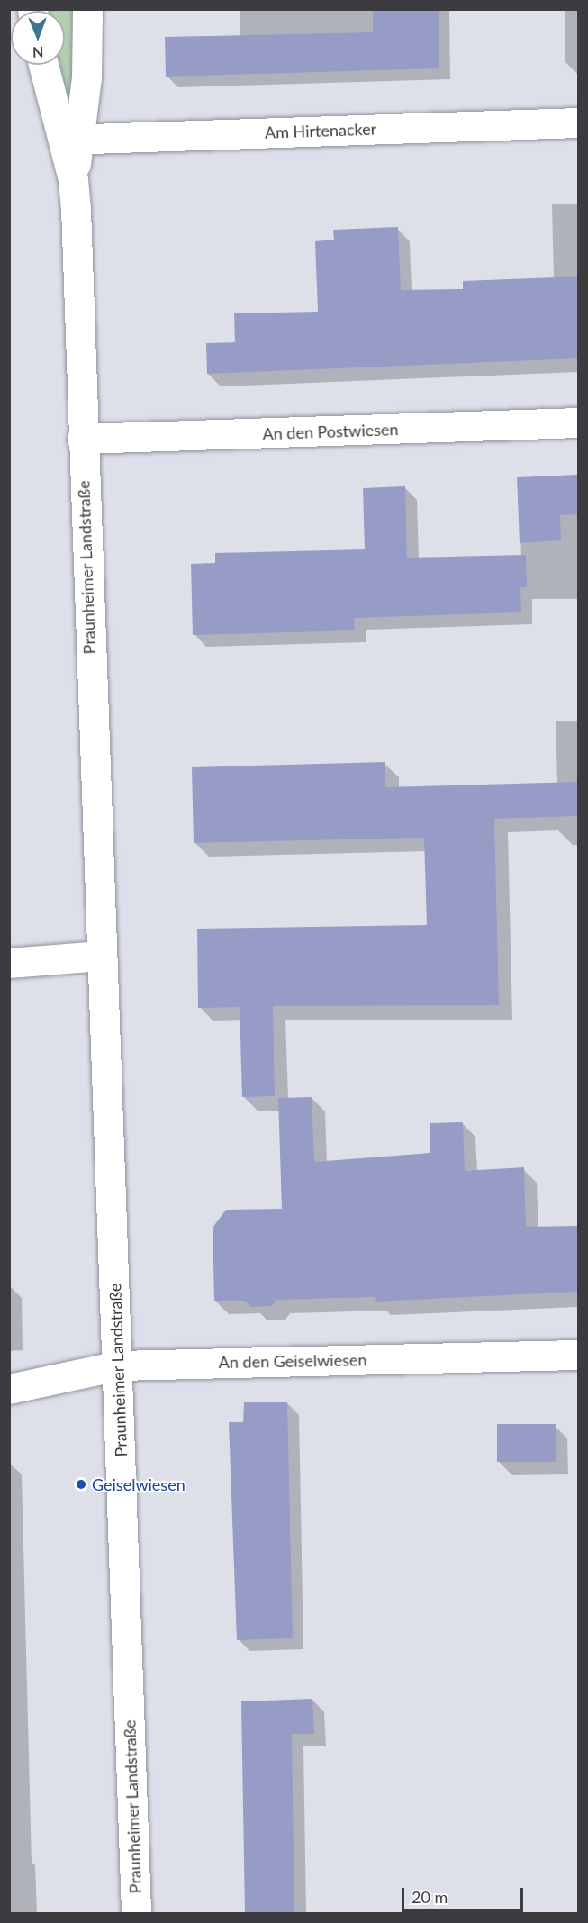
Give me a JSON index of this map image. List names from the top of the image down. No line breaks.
{"streets":{"main road":["Am Hirtenacker","An den Postwiesen","Praunheimer Landstraße","An den Geiselwiesen"]},"crossings":[["Am Hirtenacker","Praunheimer Landstraße"],["An den Postwiesen","Praunheimer Landstraße"],["Praunheimer Landstraße","An den Geiselwiesen"]],"places":["Geiselwiesen"],"scale_bar":"20 m","north":"bottom"}
